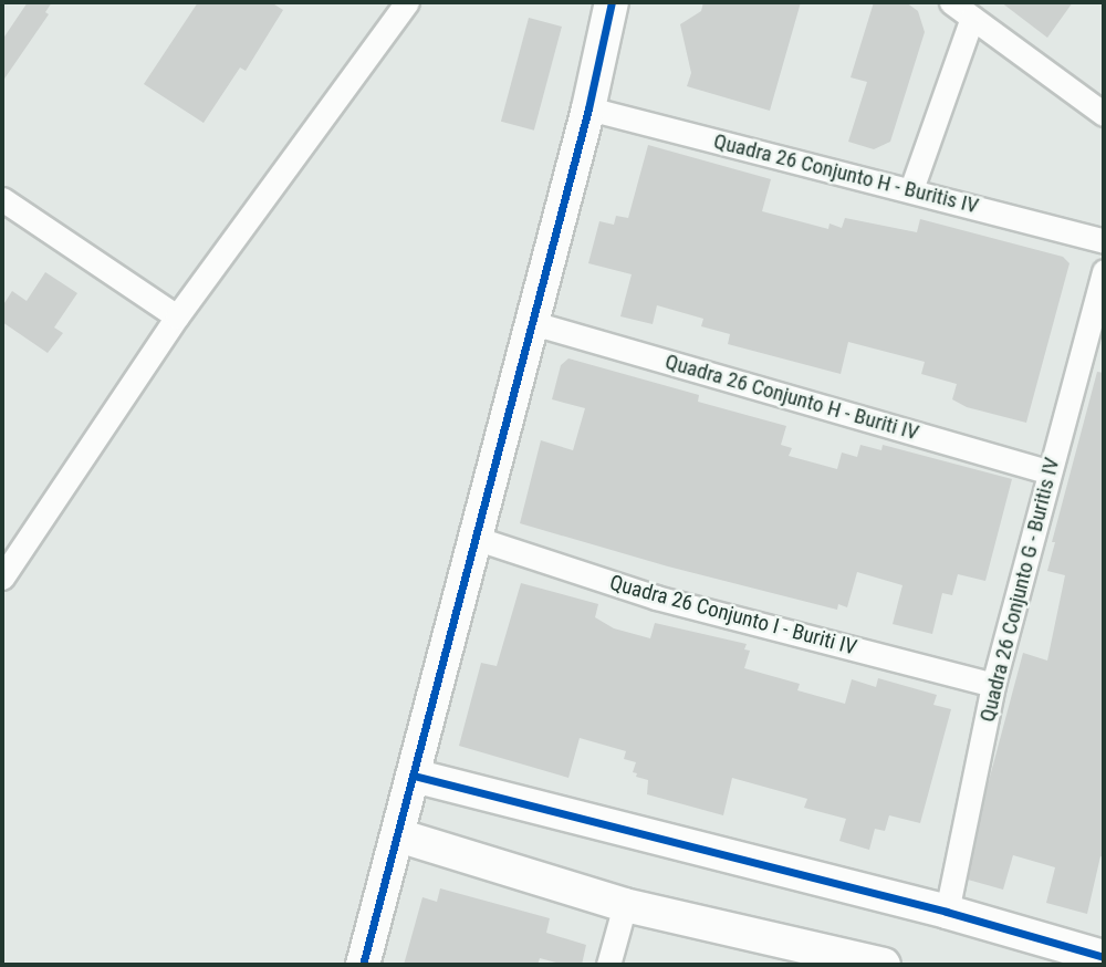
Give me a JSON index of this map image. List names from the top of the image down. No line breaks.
{"streets":{"street":["Quadra 26 Conjunto H - Buritis IV","Quadra 26 Conjunto H - Buriti IV","Quadra 26 Conjunto G - Buritis IV","Quadra 26 Conjunto I - Buriti IV"]},"crossings":[["Quadra 26 Conjunto H - Buriti IV","Quadra 26 Conjunto G - Buritis IV"],["Quadra 26 Conjunto G - Buritis IV","Quadra 26 Conjunto I - Buriti IV"]]}
